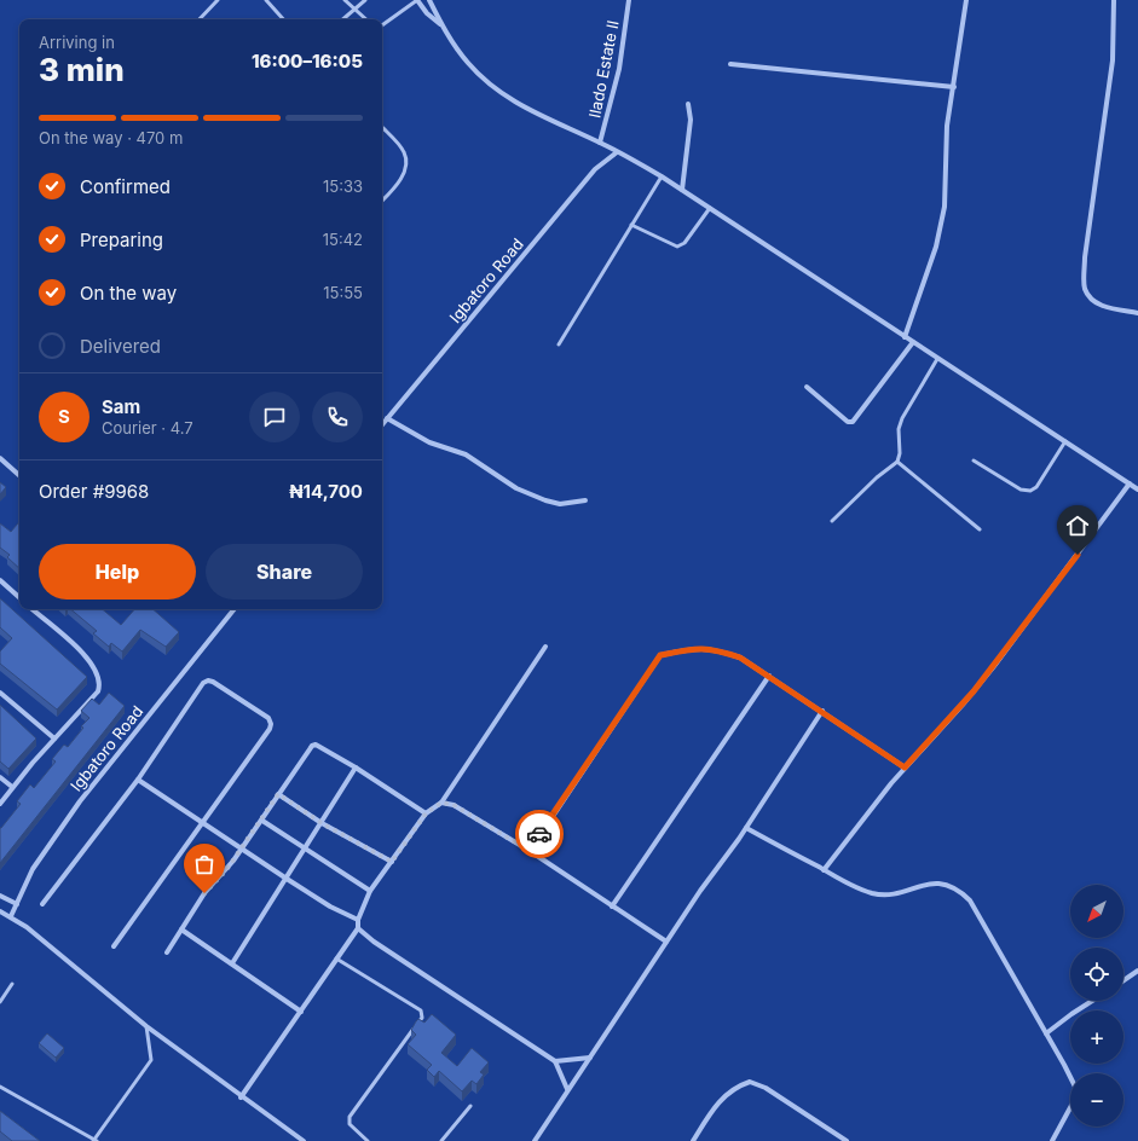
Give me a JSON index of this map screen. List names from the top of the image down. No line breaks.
{"streets":{"street":["Ilado Estate II","Igbatoro Road"]},"north":"bottom left","page":{"heading":["3 min","Arriving in","16:00–16:05"],"panel":["Sam","Courier · 4.7","Order #9968","₦14,700"],"bar":"On the way · 470 m","list":[["Confirmed","15:33"],["Preparing","15:42"],["On the way","15:55"],"Delivered"],"round":"S","buttons":["Help","Share"],"map_buttons":["+","−"]}}
